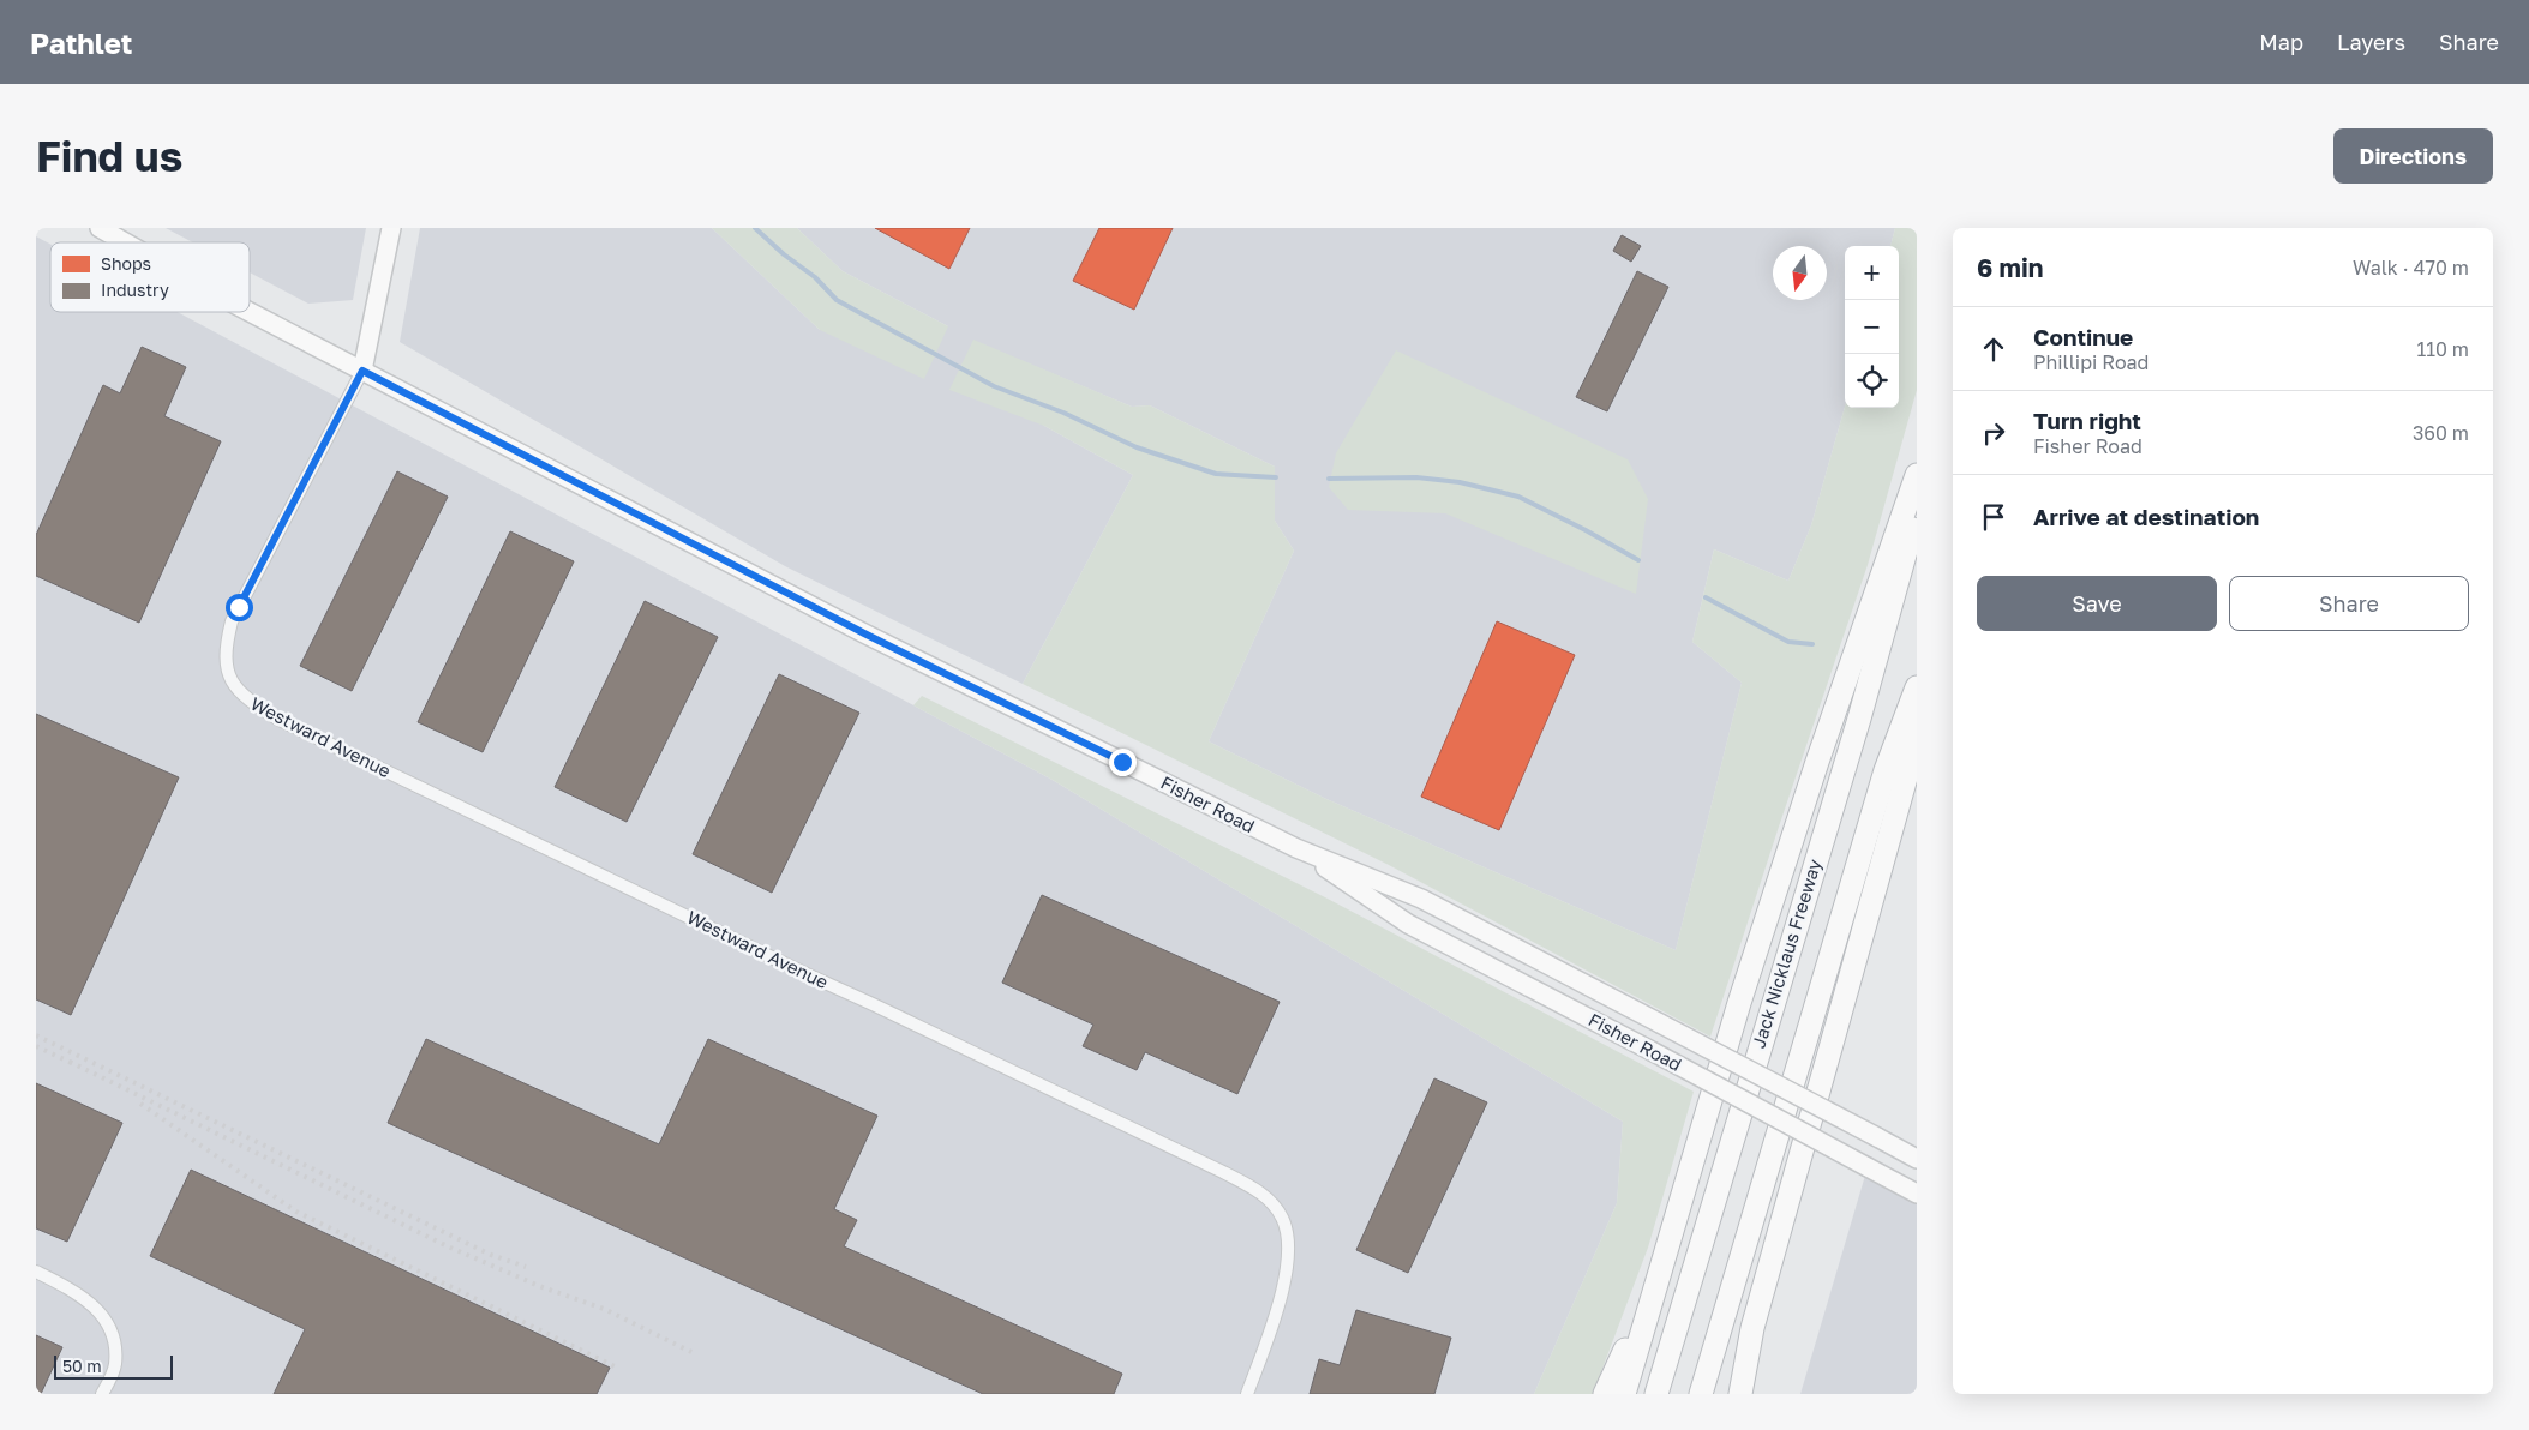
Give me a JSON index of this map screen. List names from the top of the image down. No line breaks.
{"streets":{"highway":["Jack Nicklaus Freeway"],"main road":["Fisher Road"],"street":["Westward Avenue"]},"crossings":[["Westward Avenue","Fisher Road"]],"legend":["Shops","Industry"],"scale_bar":"50 m","north":"bottom","page":{"header":"Pathlet","nav":["Map","Layers","Share"],"buttons":["Directions",["Save","Share"]],"title":"Find us","heading":["6 min","Walk · 470 m"],"map_buttons":["+","−"],"list":[["Continue","Phillipi Road","110 m"],["Turn right","Fisher Road","360 m"],"Arrive at destination"],"scale":"50 m"}}
